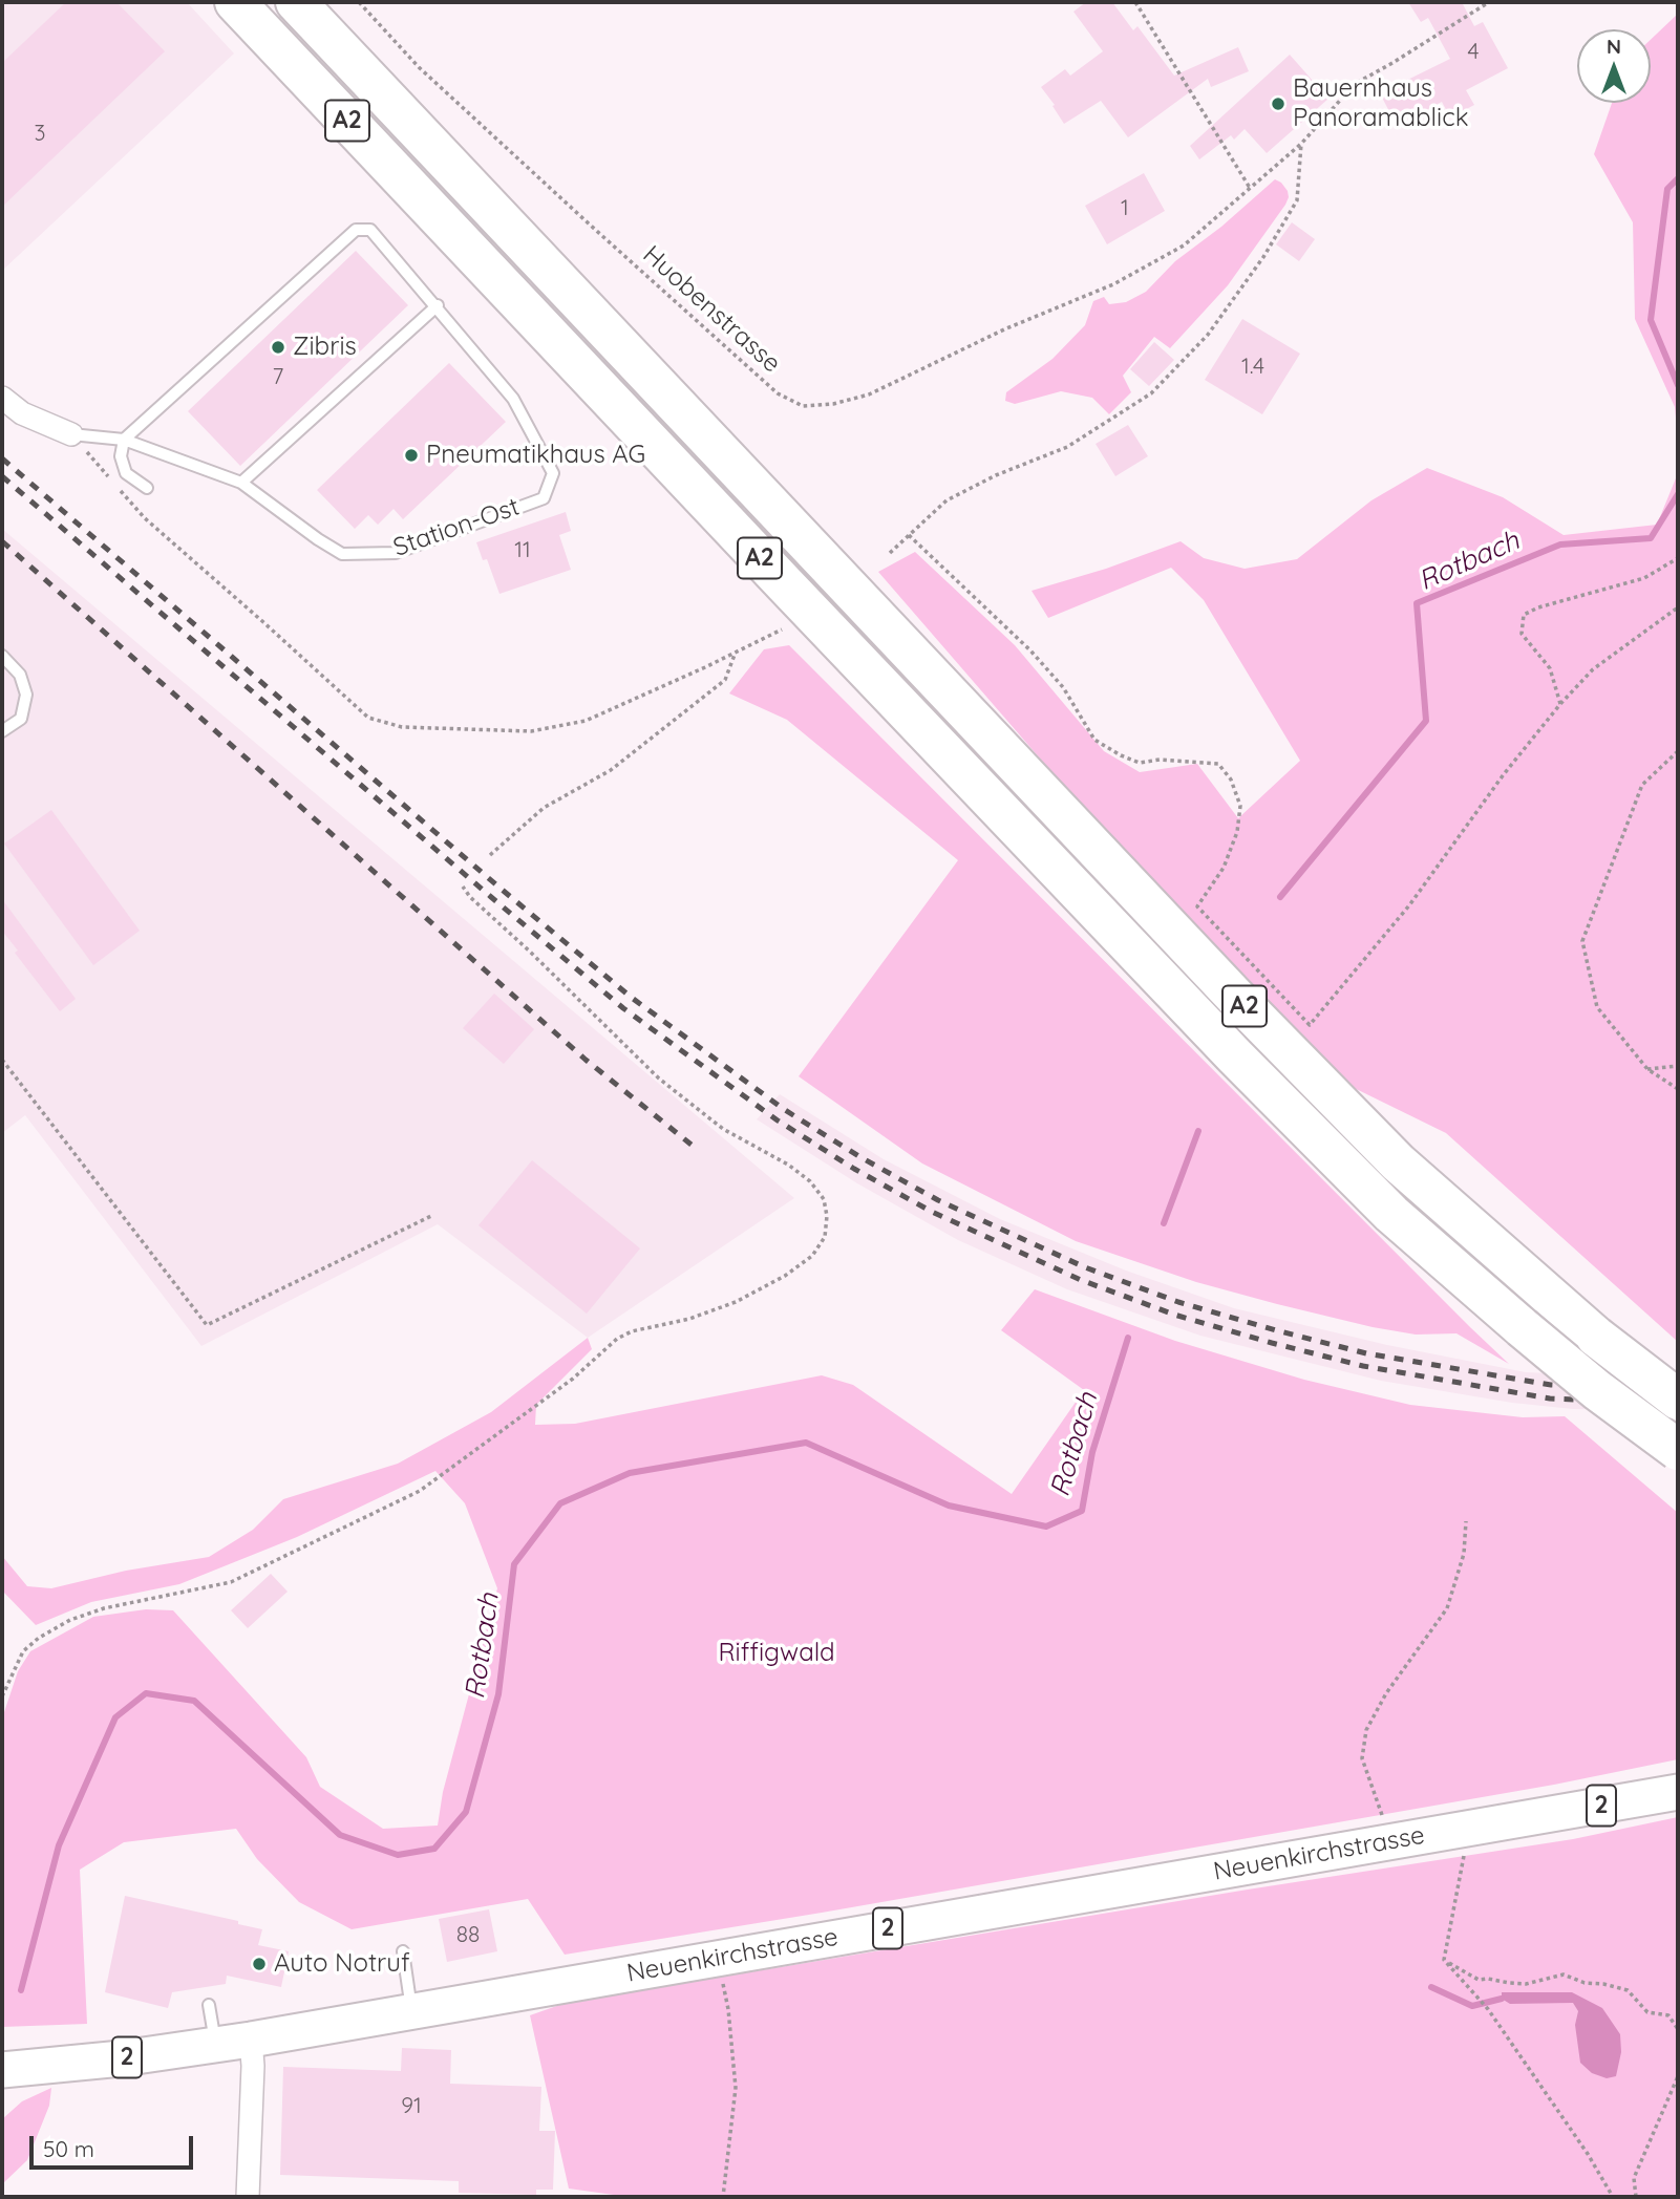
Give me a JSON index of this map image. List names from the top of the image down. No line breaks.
{"streets":{"highway":["A2"],"main road":["2","Neuenkirchstrasse"],"street":["Station-Ost"],"path":["Huobenstrasse"]},"water":["Rotbach"],"parks":["Riffigwald"],"places":["Bauernhaus Panoramablick","Zibris","Pneumatikhaus AG","Auto Notruf"],"house_numbers":["4","3","1","1.4","7","11","88","91"],"scale_bar":"50 m","north":"top"}
